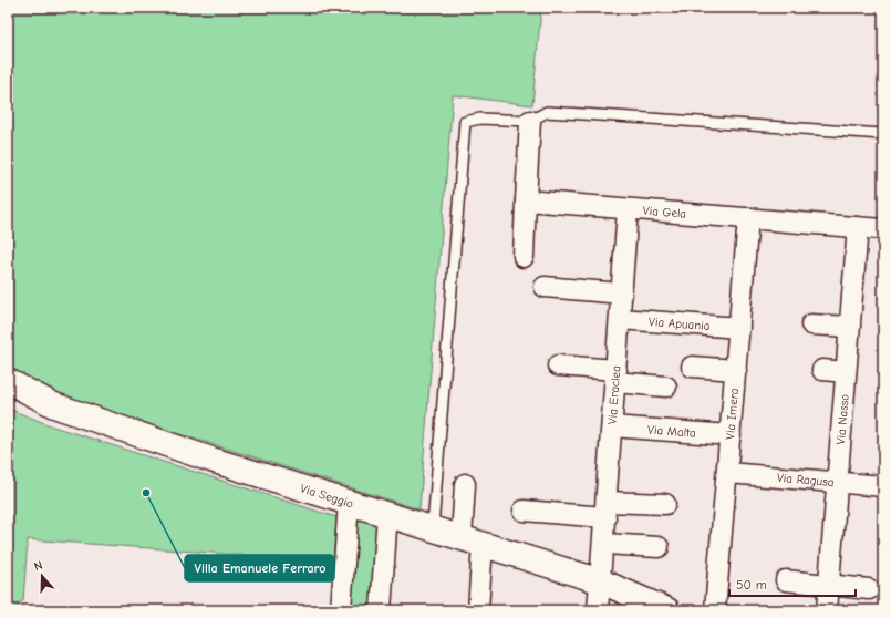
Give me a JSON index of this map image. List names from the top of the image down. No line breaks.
{"streets":{"street":["Via Gela","Via Apuania","Via Eraclea","Via Imera","Via Nasso","Via Malta","Via Ragusa","Via Seggio"]},"crossings":[["Via Gela","Via Eraclea"],["Via Gela","Via Imera"],["Via Gela","Via Nasso"],["Via Apuania","Via Eraclea"],["Via Apuania","Via Imera"],["Via Eraclea","Via Malta"],["Via Eraclea","Via Seggio"],["Via Imera","Via Malta"],["Via Imera","Via Ragusa"],["Via Nasso","Via Ragusa"]],"places":["Villa Emanuele Ferraro"],"scale_bar":"50 m","north":"top"}
